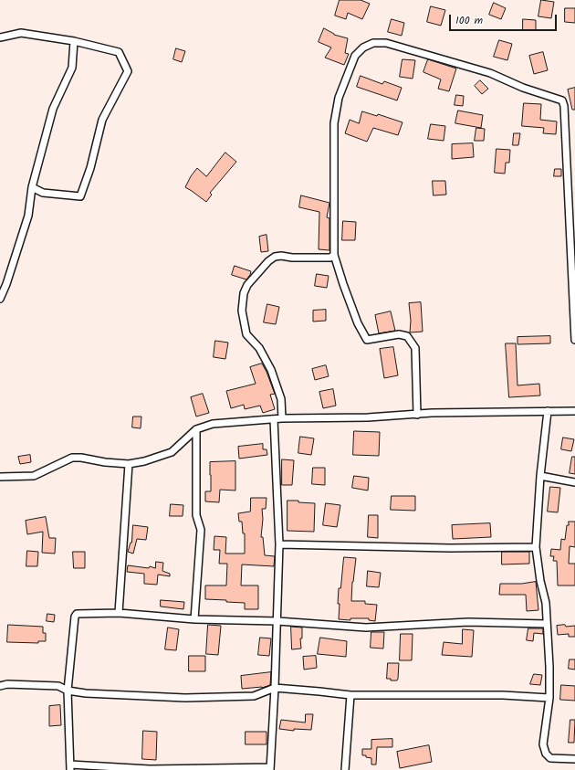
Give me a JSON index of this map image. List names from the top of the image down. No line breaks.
{"scale_bar":"100 m"}
